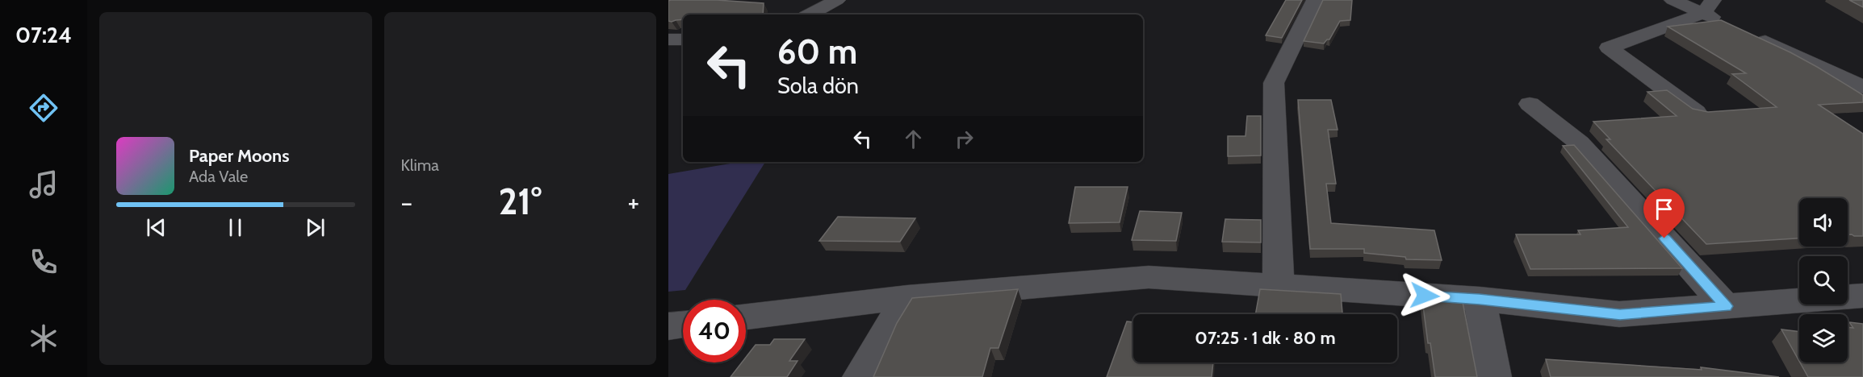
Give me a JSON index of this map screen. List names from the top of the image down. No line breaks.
{"page":{"tabs":"07:24","tile":"Klima","turn":["60 m","Sola dön"],"song":["Paper Moons","Ada Vale"],"heat":["−","21°","+"],"limit":"40","trip":"07:25 · 1 dk · 80 m"}}
